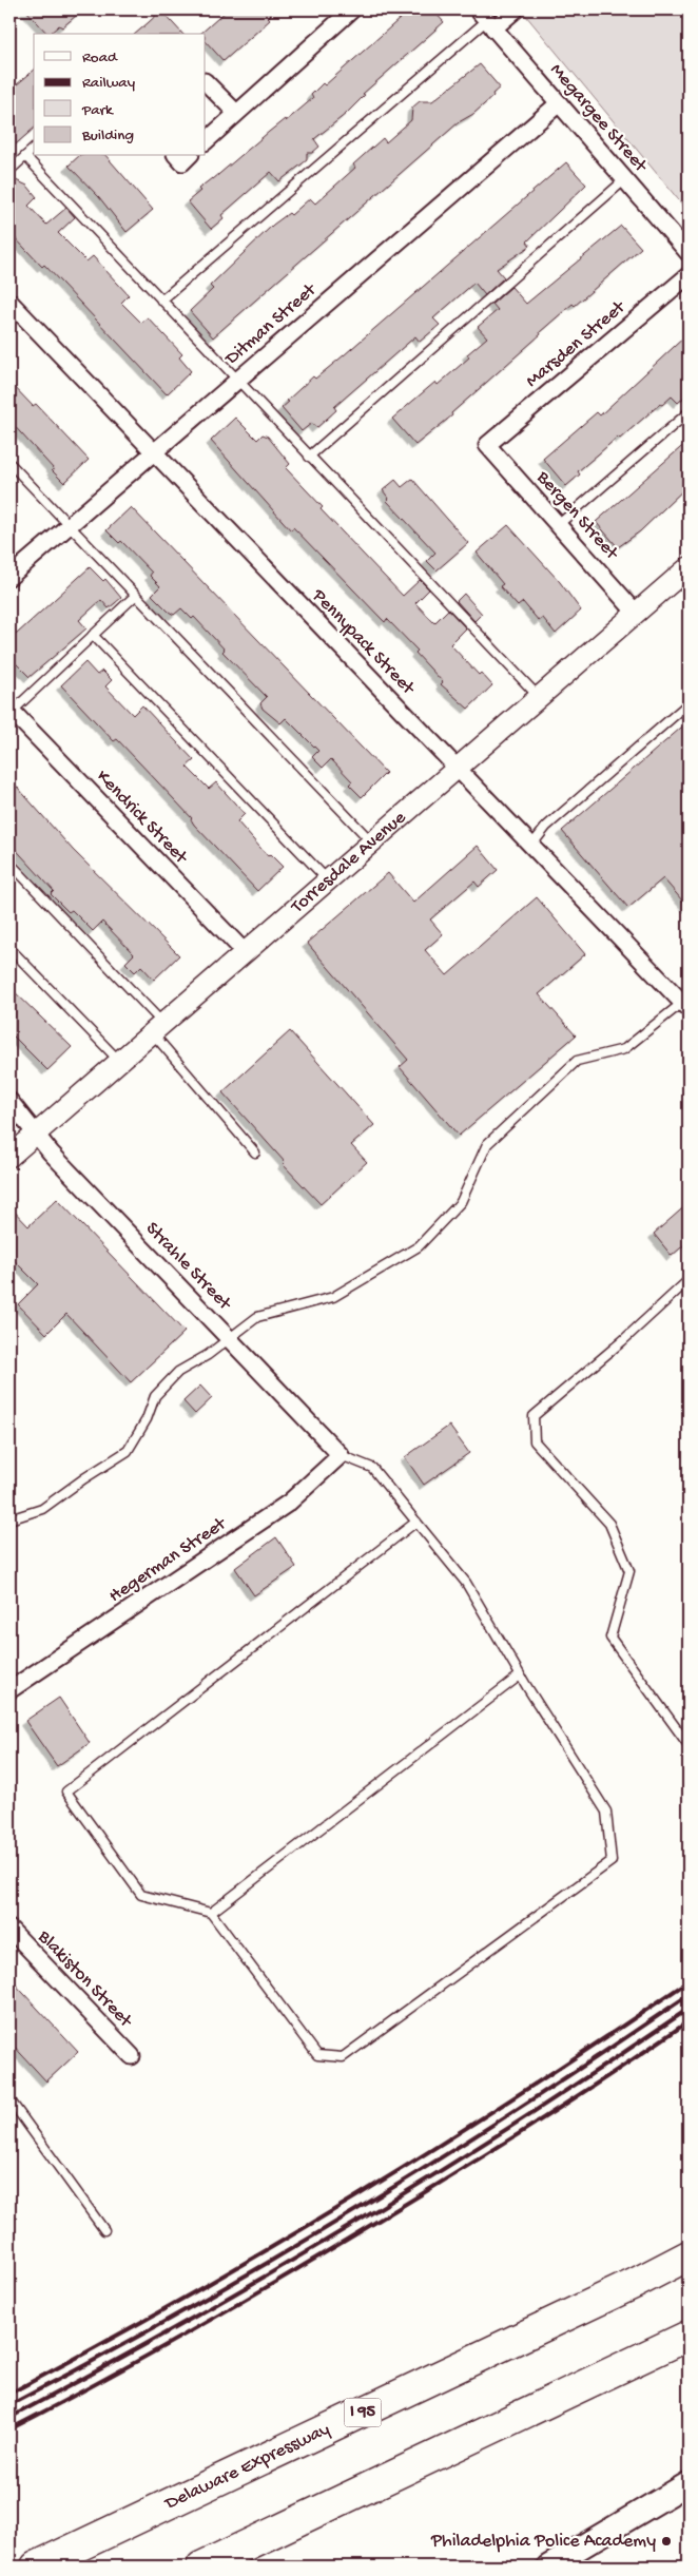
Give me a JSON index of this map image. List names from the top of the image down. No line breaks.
{"streets":{"highway":["I 95","Delaware Expressway"],"street":["Megargee Street","Ditman Street","Marsden Street","Bergen Street","Pennypack Street","Kendrick Street","Torresdale Avenue","Strahle Street","Hegerman Street","Blakiston Street"]},"crossings":[["Megargee Street","Ditman Street"],["Ditman Street","Pennypack Street"],["Marsden Street","Bergen Street"],["Bergen Street","Torresdale Avenue"],["Pennypack Street","Torresdale Avenue"],["Kendrick Street","Torresdale Avenue"],["Torresdale Avenue","Strahle Street"],["Strahle Street","Hegerman Street"]],"places":["Philadelphia Police Academy"],"legend":["Road","Railway","Park","Building"]}
